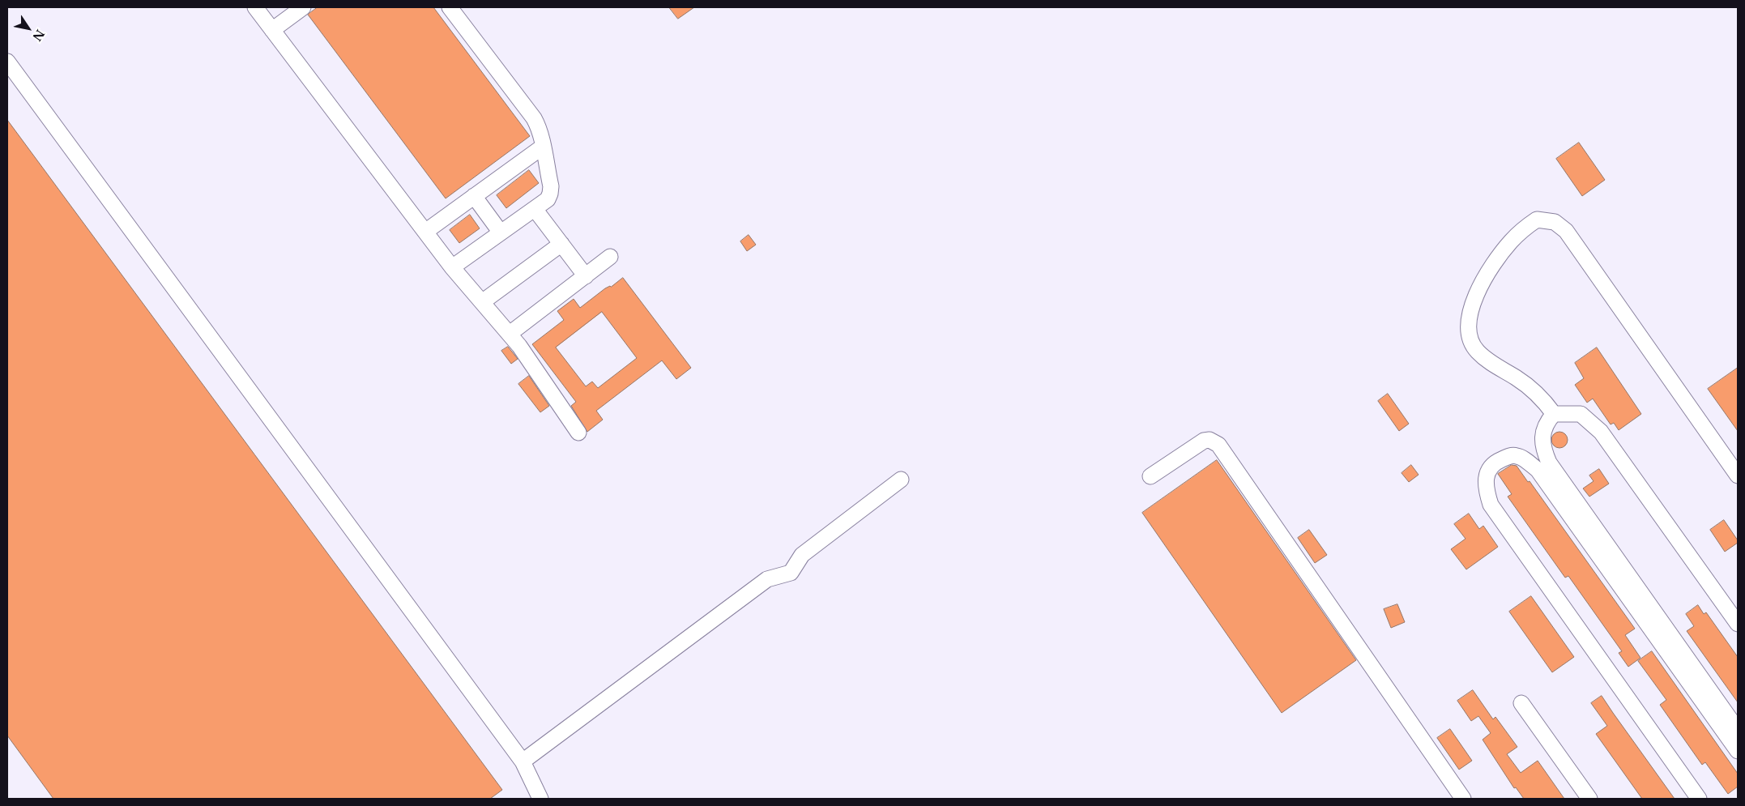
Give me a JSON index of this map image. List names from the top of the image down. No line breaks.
{"north":"bottom right"}
